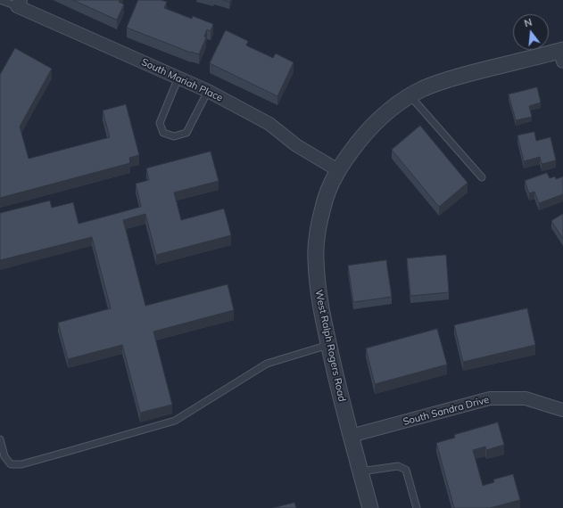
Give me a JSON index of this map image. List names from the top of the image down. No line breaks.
{"streets":{"street":["South Mariah Place","West Ralph Rogers Road","South Sandra Drive"]},"crossings":[["South Mariah Place","West Ralph Rogers Road"],["West Ralph Rogers Road","South Sandra Drive"]],"north":"top"}
